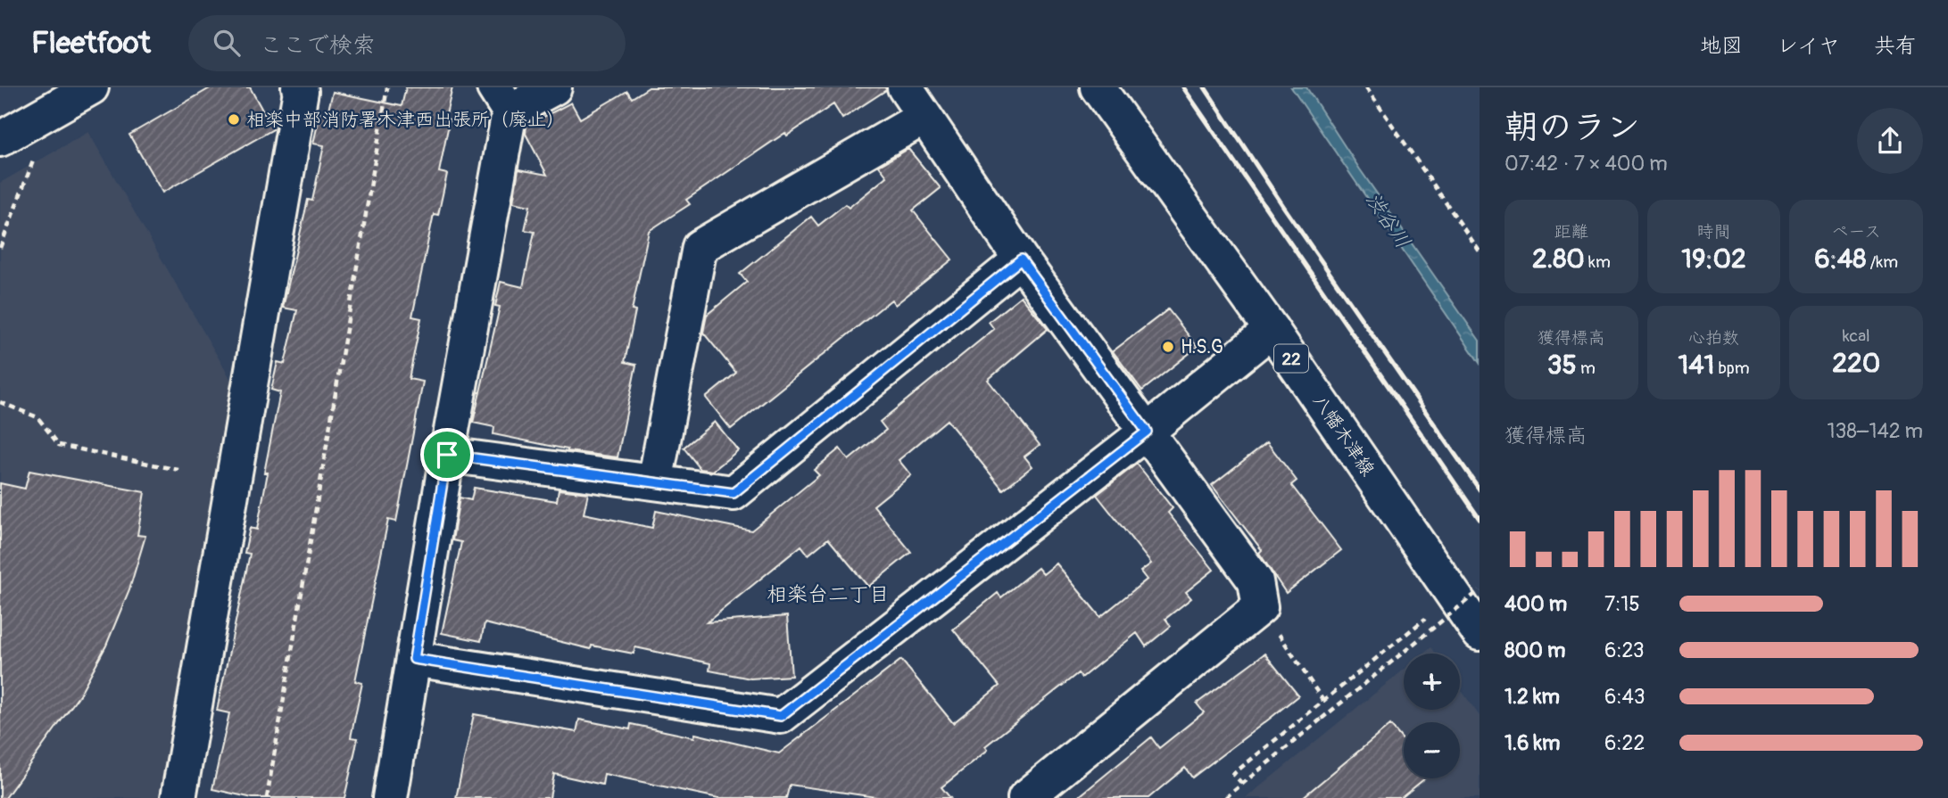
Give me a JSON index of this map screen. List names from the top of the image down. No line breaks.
{"streets":{"street":["22","八幡木津線"]},"districts":["相楽台二丁目"],"water":["渋谷川"],"places":["相楽中部消防署木津西出張所（廃止）","H.S.G"],"page":{"header":"Fleetfoot","search":"ここで検索","nav":["地図","レイヤ","共有"],"heading":["朝のラン","07:42 · 7 × 400 m"],"stats":[["距離","2.80 km"],["時間","19:02"],["ペース","6:48 /km"],["獲得標高","35 m"],["心拍数","141 bpm"],["kcal","220"]],"chart":["獲得標高","138–142 m"],"list":[{"name":"400 m","note":"7:15"},{"name":"800 m","note":"6:23"},{"name":"1.2 km","note":"6:43"},{"name":"1.6 km","note":"6:22"}],"map_buttons":["+","−"]}}
